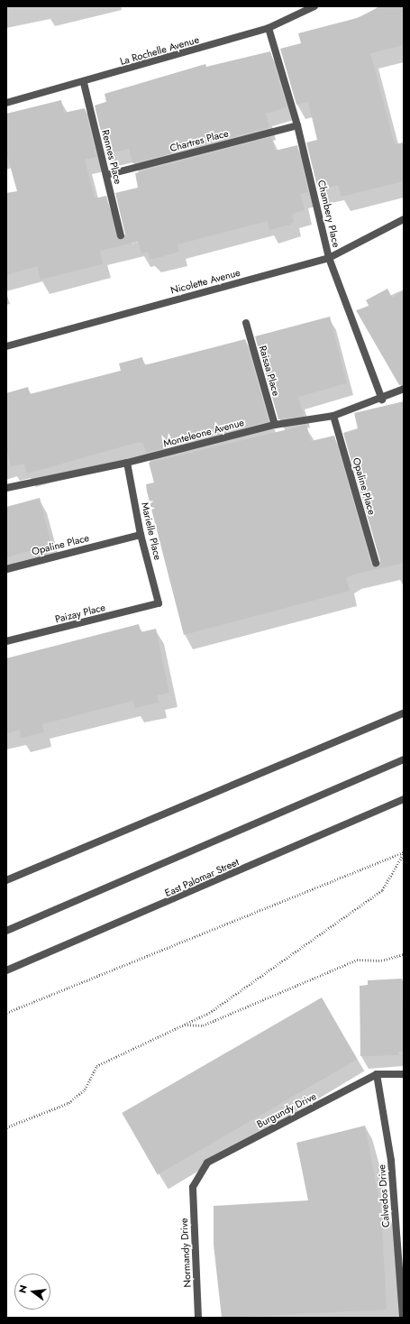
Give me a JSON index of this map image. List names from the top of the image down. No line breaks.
{"streets":{"street":["La Rochelle Avenue","Chartres Place","Rennes Place","Chambery Place","Nicolette Avenue","Raisaa Place","Monteleone Avenue","Opaline Place","Marielle Place","Paizay Place","East Palomar Street","Burgundy Drive","Calvedos Drive","Normandy Drive"]},"crossings":[["La Rochelle Avenue","Rennes Place"],["La Rochelle Avenue","Chambery Place"],["Chartres Place","Rennes Place"],["Chartres Place","Chambery Place"],["Chambery Place","Nicolette Avenue"],["Chambery Place","Monteleone Avenue"],["Raisaa Place","Monteleone Avenue"],["Monteleone Avenue","Opaline Place"],["Monteleone Avenue","Marielle Place"],["Opaline Place","Marielle Place"],["Marielle Place","Paizay Place"],["Burgundy Drive","Calvedos Drive"],["Burgundy Drive","Normandy Drive"]],"north":"left"}
